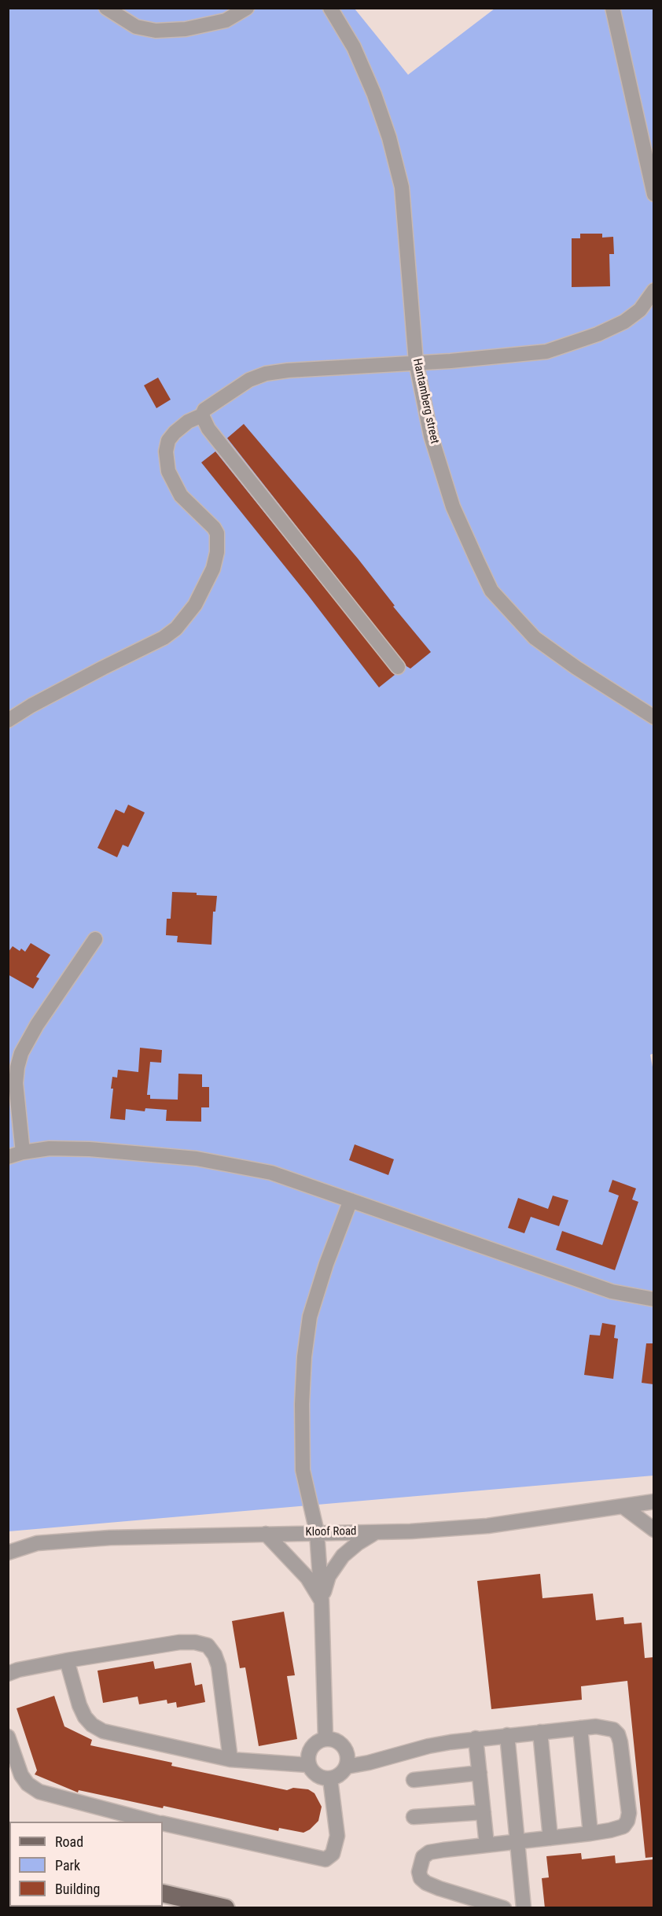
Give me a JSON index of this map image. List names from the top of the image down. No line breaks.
{"streets":{"street":["Hantamberg street","Kloof Road"]},"legend":["Road","Park","Building"]}
